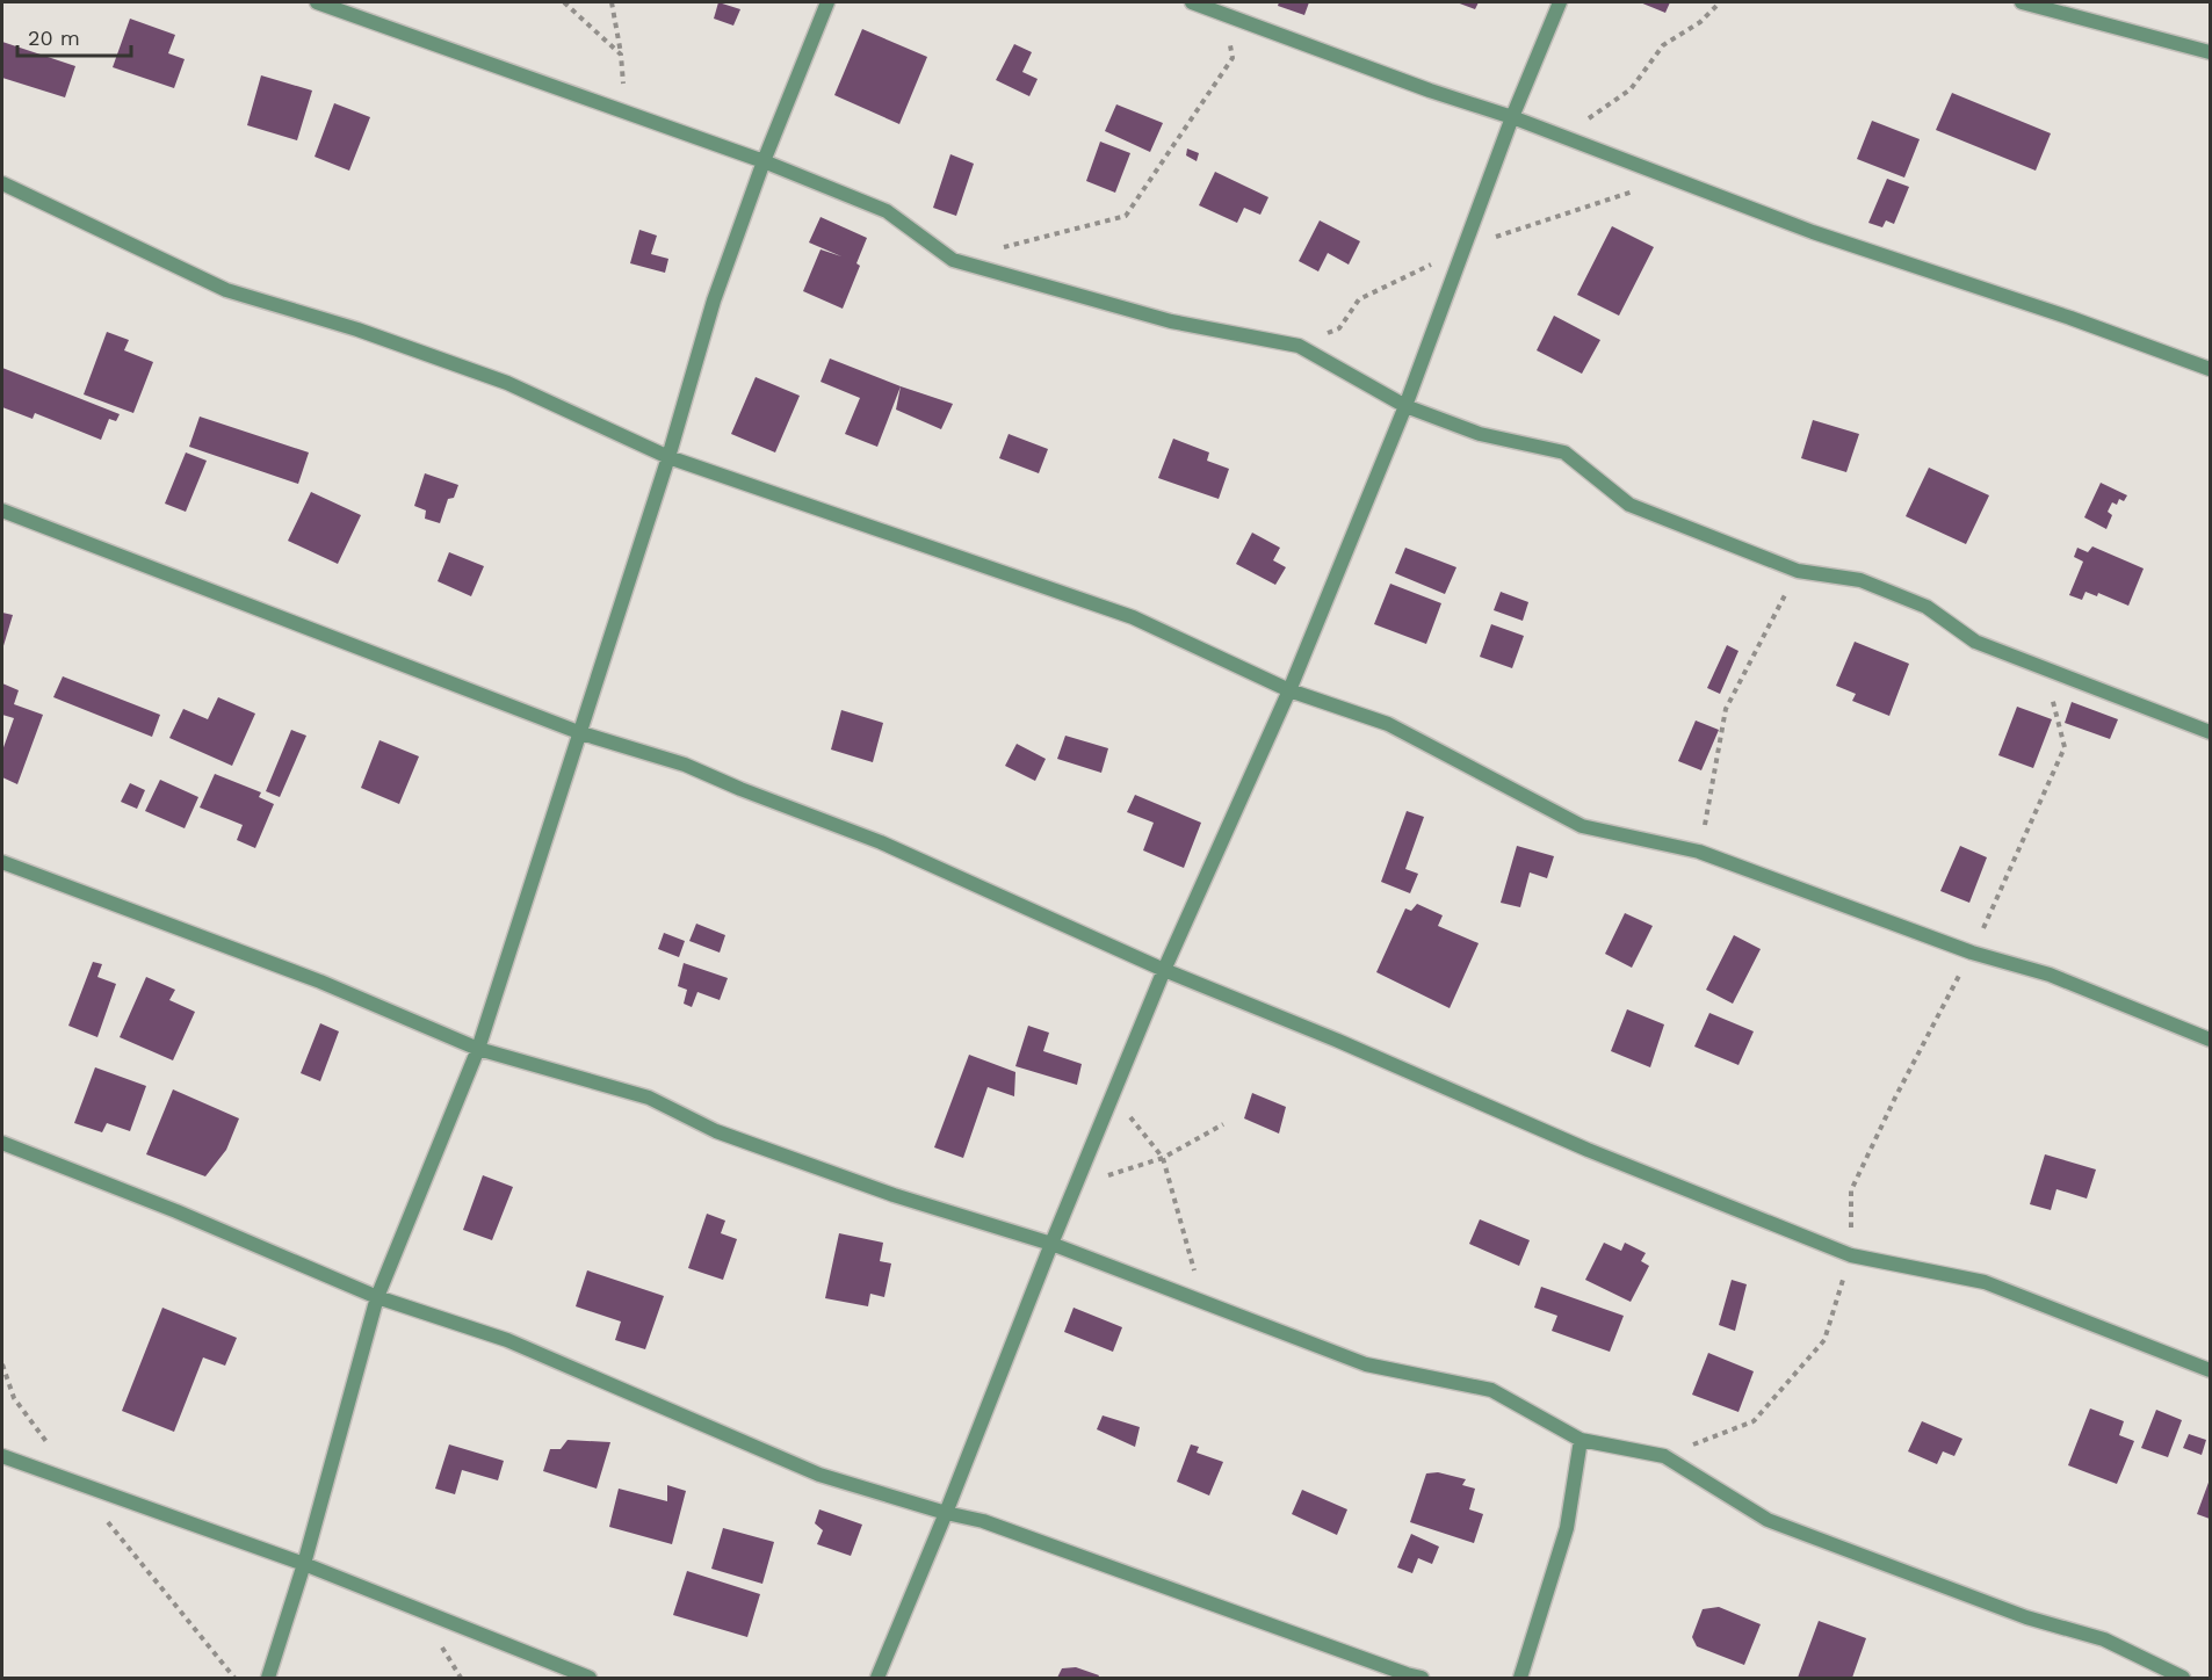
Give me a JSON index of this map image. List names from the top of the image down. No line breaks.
{"scale_bar":"20 m"}
